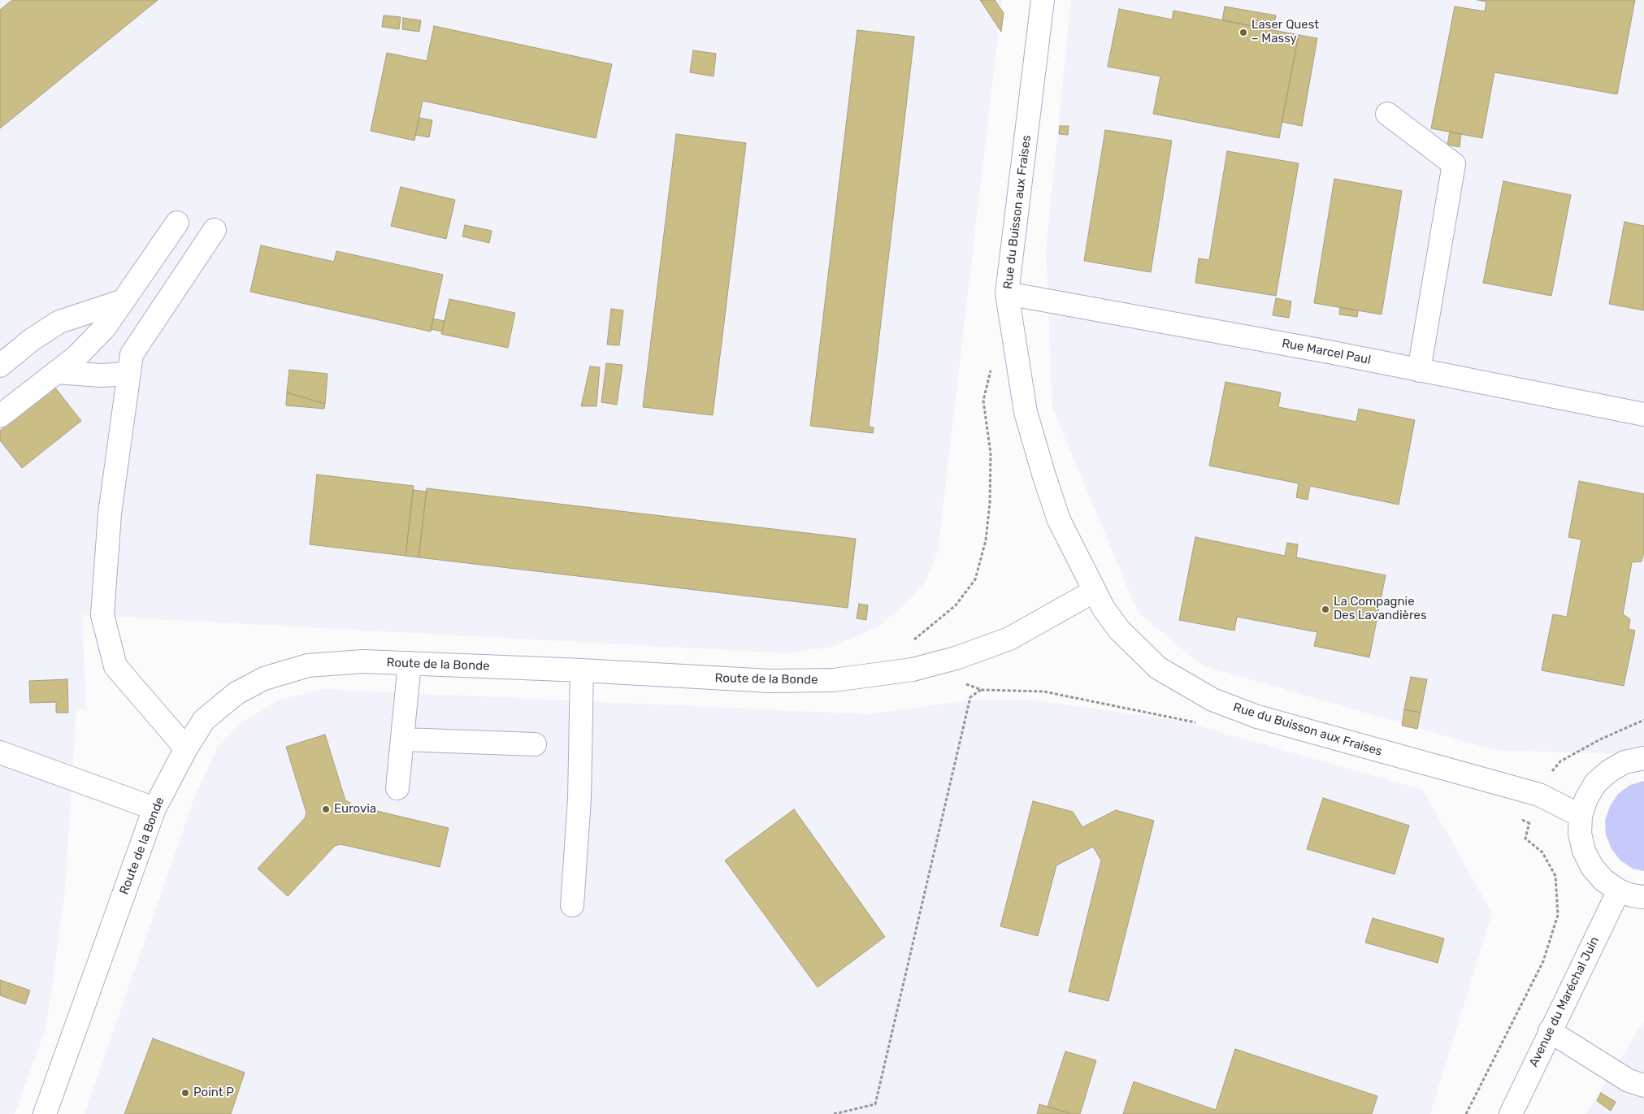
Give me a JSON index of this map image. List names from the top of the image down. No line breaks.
{"streets":{"street":["Rue du Buisson aux Fraises","Rue Marcel Paul","Route de la Bonde","Avenue du Maréchal Juin"]},"crossings":[["Rue du Buisson aux Fraises","Rue Marcel Paul"],["Rue du Buisson aux Fraises","Route de la Bonde"]],"places":["Laser Quest – Massy","La Compagnie Des Lavandières","Eurovia","Point P"]}
